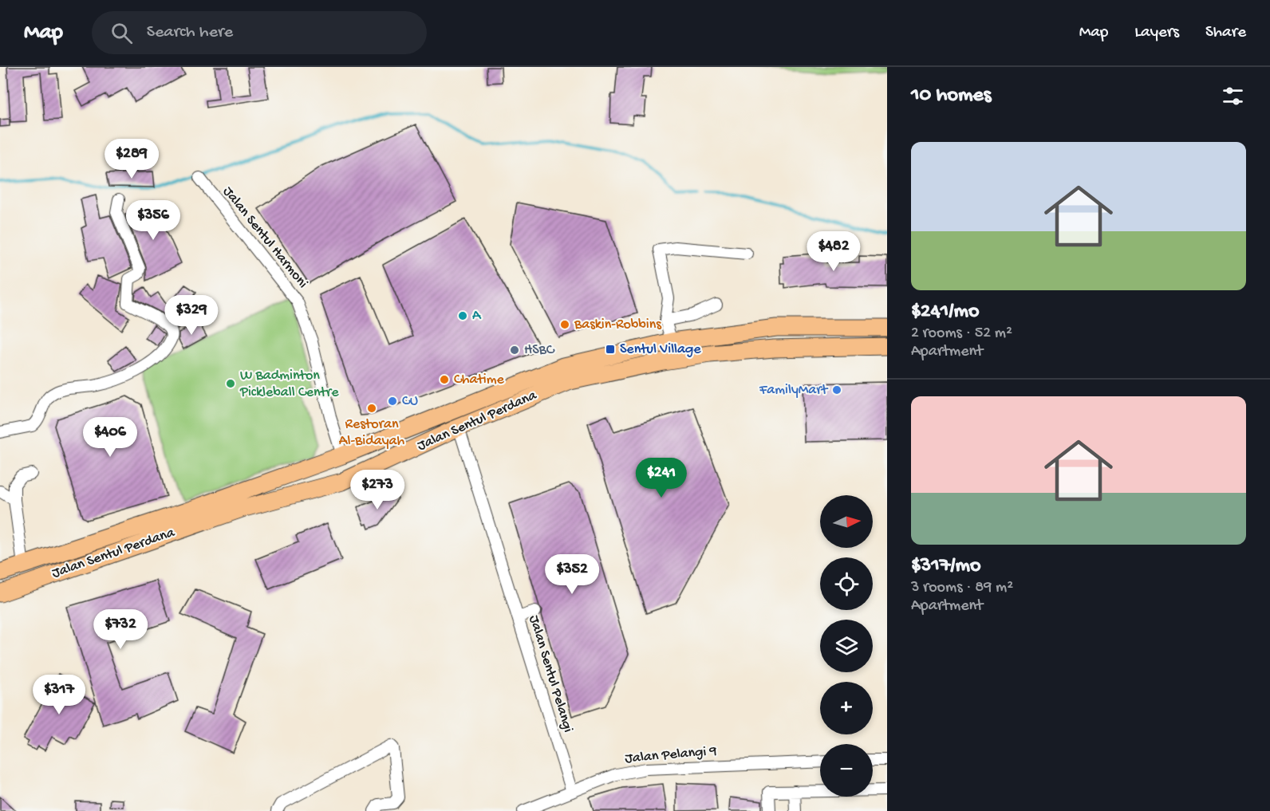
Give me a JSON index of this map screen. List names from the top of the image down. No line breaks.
{"streets":{"main road":["Jalan Sentul Perdana"],"street":["Jalan Sentul Harmoni","Jalan Sentul Pelangi","Jalan Pelangi 9"]},"crossings":[["Jalan Sentul Harmoni","Jalan Sentul Perdana"],["Jalan Sentul Perdana","Jalan Sentul Pelangi"],["Jalan Sentul Pelangi","Jalan Pelangi 9"]],"places":{"other":["A","Baskin-Robbins","HSBC","Chatime","W Badminton Pickleball Centre","FamilyMart","CU","Restoran Al-Bidayah"],"transit":["Sentul Village"]},"north":"right","page":{"header":"Map","search":"Search here","nav":["Map","Layers","Share"],"heading":"10 homes","list":[{"name":"$241/mo","note":"2 rooms · 52 m² · Apartment"},{"name":"$317/mo","note":"3 rooms · 89 m² · Apartment"}],"price":["$289","$356","$482","$329","$406","$241","$273","$352","$732","$317"],"map_buttons":["+","−"]}}
